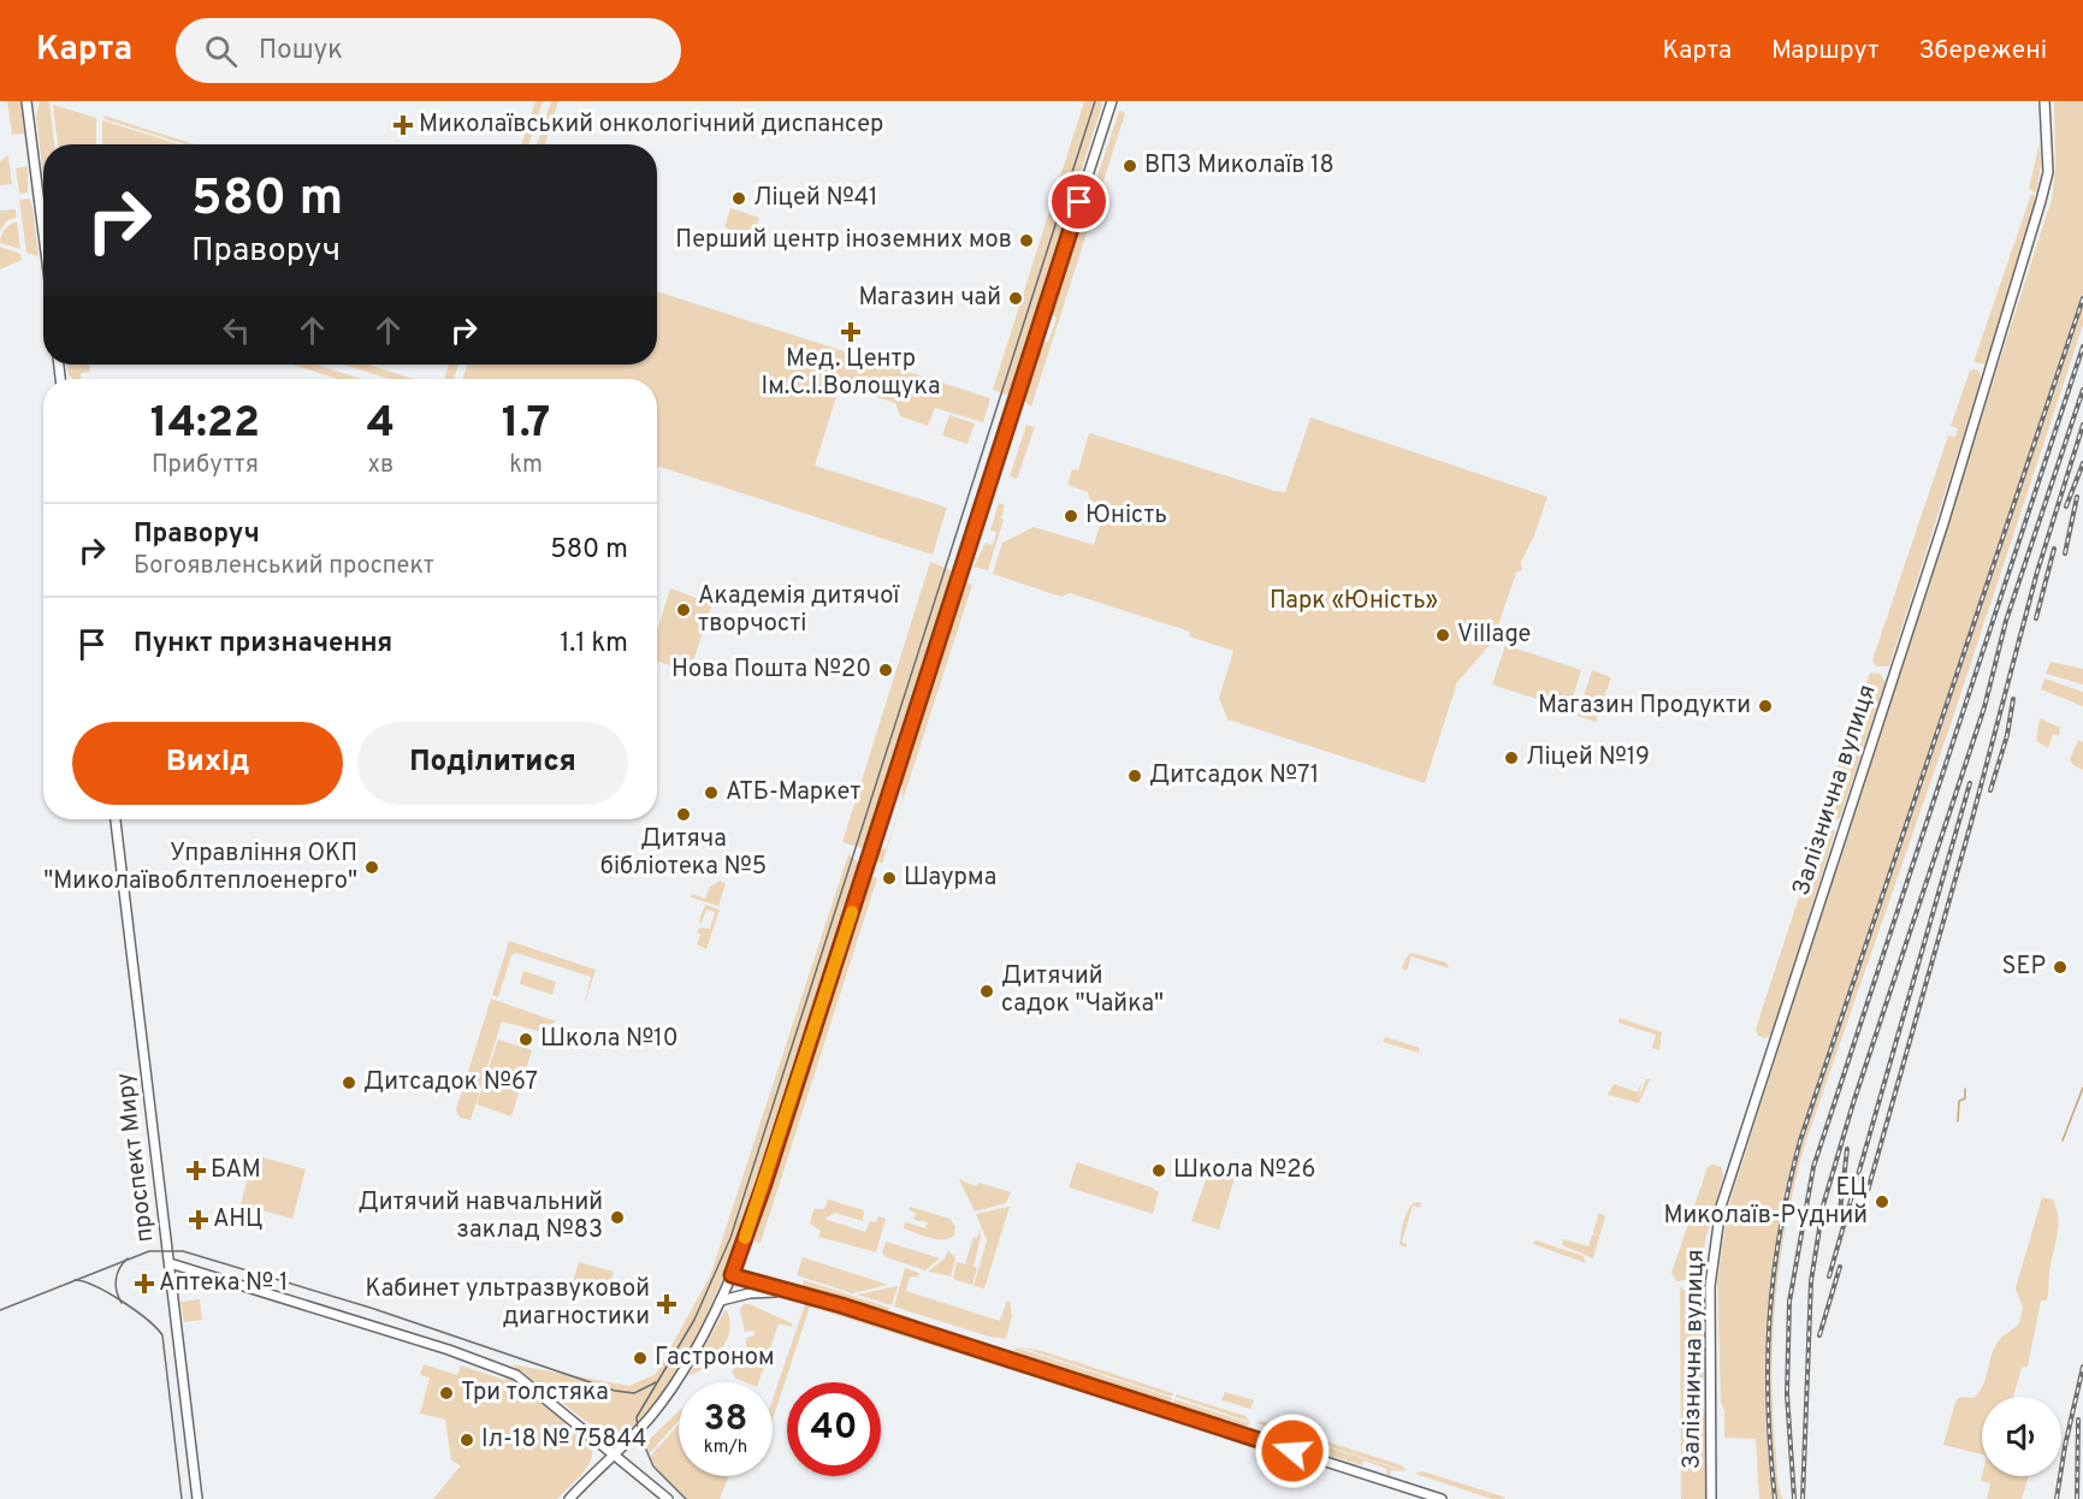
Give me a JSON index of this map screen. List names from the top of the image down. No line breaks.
{"streets":{"street":["Залізнична вулиця","проспект Миру"]},"parks":["Парк «Юність»"],"places":{"health":["Миколаївський онкологічний диспансер","Мед. Центр Ім.С.І.Волощука","БАМ","АНЦ","Аптека № 1","Кабинет ультразвуковой диагностики"],"other":["ВПЗ Миколаїв 18","Ліцей №41","Перший центр іноземних мов","Магазин чай","Юність","Академія дитячої творчості","Village","Нова Пошта №20","Магазин Продукти","Ліцей №19","Дитсадок №71","АТБ-Маркет","Дитяча бібліотека №5","Управління ОКП \"Миколаївоблтеплоенерго\"","Шаурма","SEP","Дитячий садок \"Чайка\"","Школа №10","Дитсадок №67","Школа №26","ЕЦ Миколаїв-Рудний","Дитячий навчальний заклад №83","Гастроном","Три толстяка","Іл-18 № 75844"]},"page":{"header":"Карта","search":"Пошук","nav":["Карта","Маршрут","Збережені"],"turn":["580 m","Праворуч"],"eta":["14:22","Прибуття","4","хв","1.7","km"],"list":[{"name":"Праворуч","note":"Богоявленський проспект","value":"580 m"},{"name":"Пункт призначення","value":"1.1 km"}],"buttons":["Вихід","Поділитися"],"speed":"38 km/h","limit":"40"}}
